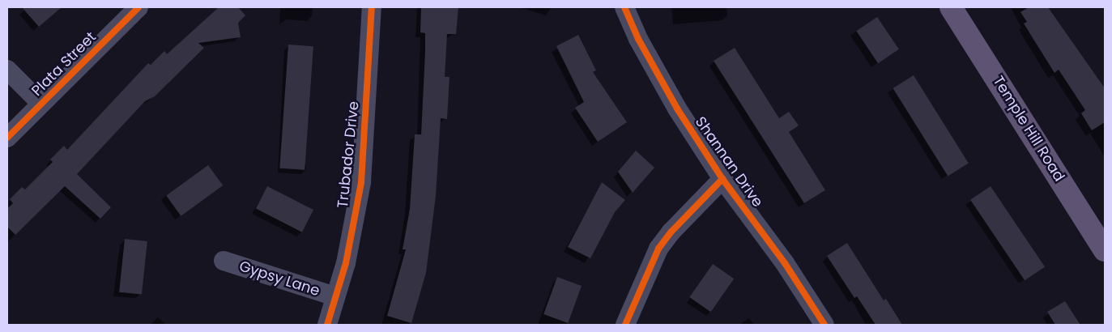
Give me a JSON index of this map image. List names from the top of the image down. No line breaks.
{"streets":{"main road":["Temple Hill Road"],"street":["Plata Street","Trubador Drive","Shannan Drive","Gypsy Lane"]},"crossings":[["Trubador Drive","Gypsy Lane"]]}
